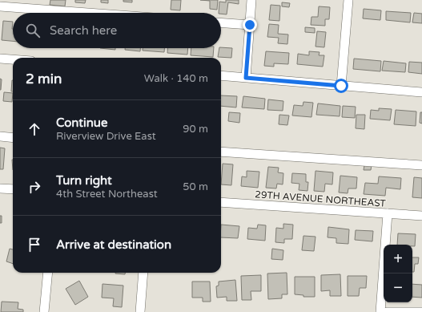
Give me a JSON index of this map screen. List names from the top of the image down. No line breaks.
{"streets":{"street":["29TH AVENUE NORTHEAST"]},"page":{"search":"Search here","heading":["2 min","Walk · 140 m"],"list":[["Continue","Riverview Drive East","90 m"],["Turn right","4th Street Northeast","50 m"],"Arrive at destination"],"map_buttons":["+","−"]}}
